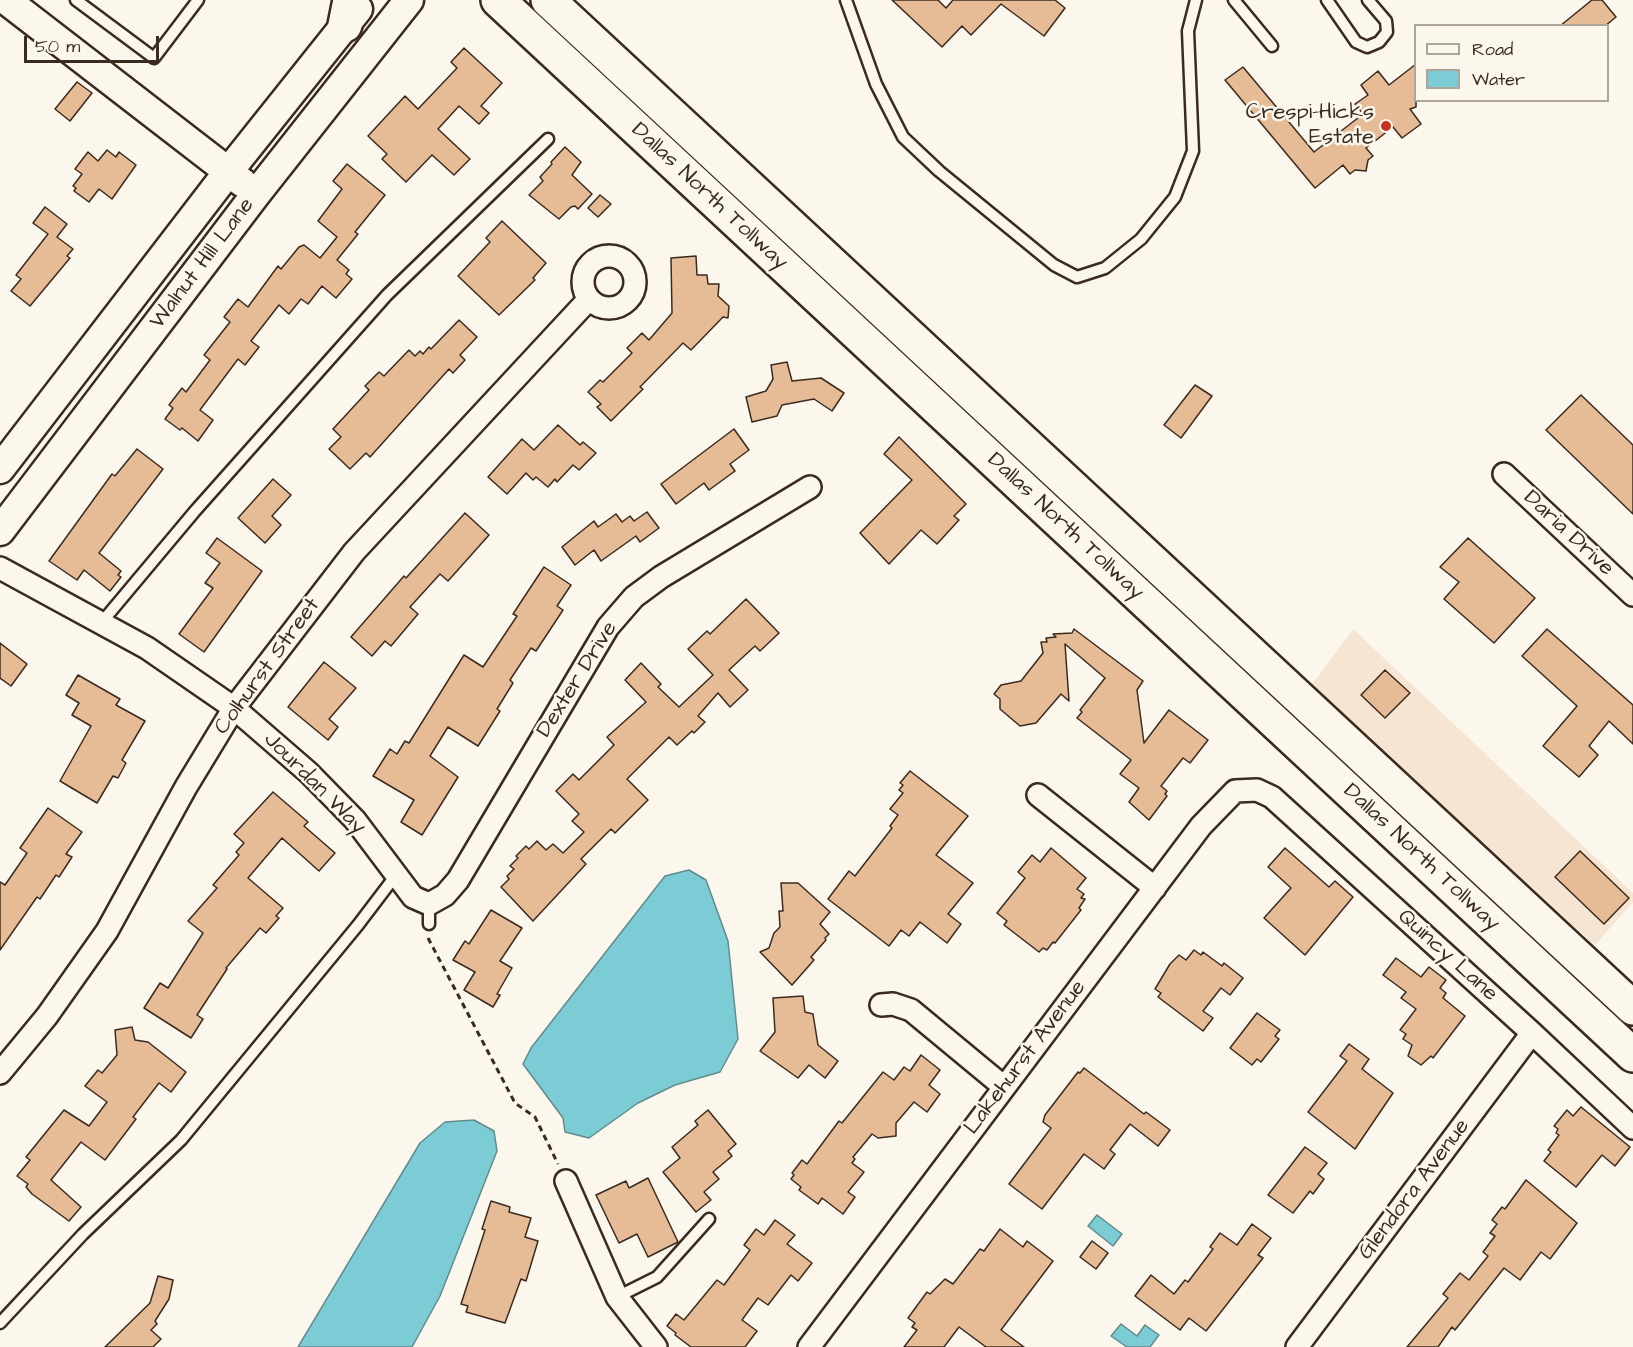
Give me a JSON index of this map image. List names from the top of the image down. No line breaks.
{"streets":{"highway":["Dallas North Tollway"],"main road":["Walnut Hill Lane"],"street":["Daria Drive","Colhurst Street","Dexter Drive","Jourdan Way","Quincy Lane","Lakehurst Avenue","Glendora Avenue"]},"crossings":[["Colhurst Street","Jourdan Way"],["Dexter Drive","Jourdan Way"],["Quincy Lane","Lakehurst Avenue"],["Quincy Lane","Glendora Avenue"]],"places":["Crespi-Hicks Estate"],"legend":["Road","Water"],"scale_bar":"50 m"}
